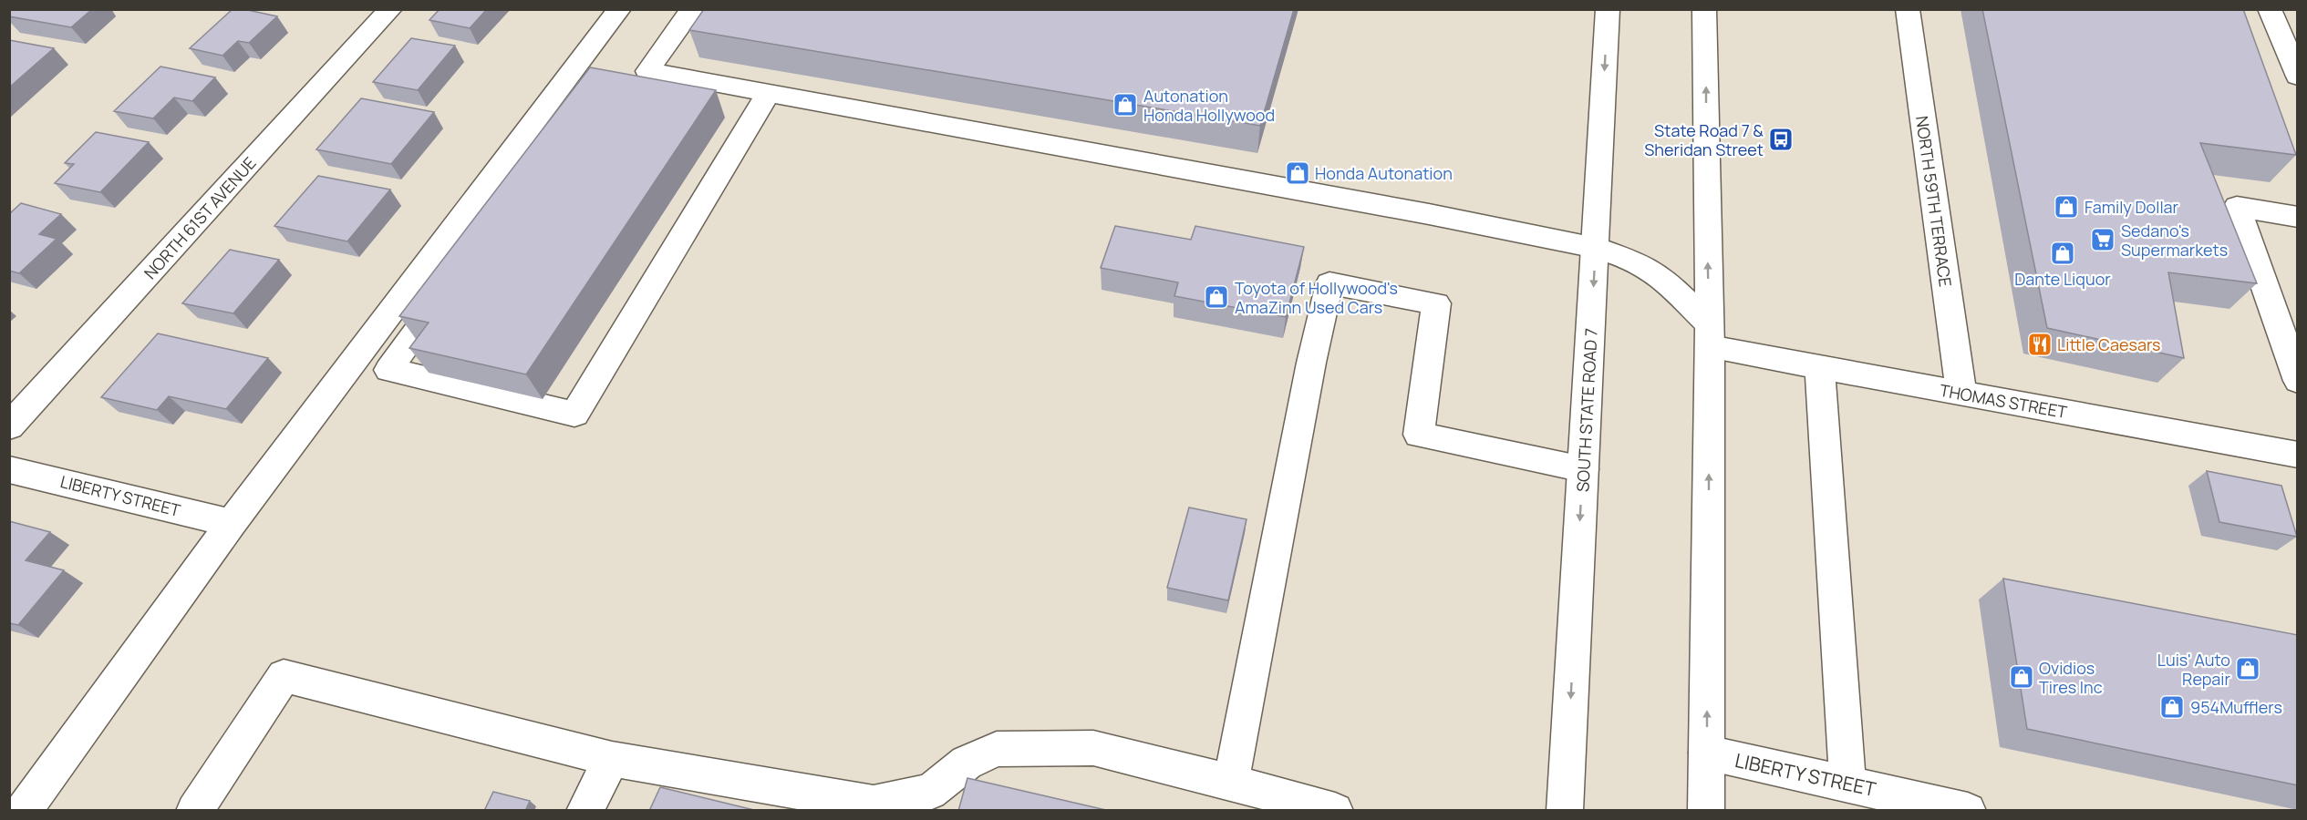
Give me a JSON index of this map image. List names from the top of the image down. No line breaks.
{"streets":{"street":["NORTH 59TH TERRACE","NORTH 61ST AVENUE","THOMAS STREET","SOUTH STATE ROAD 7","LIBERTY STREET"]},"crossings":[["NORTH 59TH TERRACE","THOMAS STREET"]],"places":{"shop":["Autonation Honda Hollywood","Honda Autonation","Family Dollar","Dante Liquor","Toyota of Hollywood's AmaZinn Used Cars","Luis' Auto Repair","Ovidios Tires Inc","954Mufflers"],"bus stop":["State Road 7 & Sheridan Street"],"supermarket":["Sedano's Supermarkets"],"restaurant":["Little Caesars"]}}
